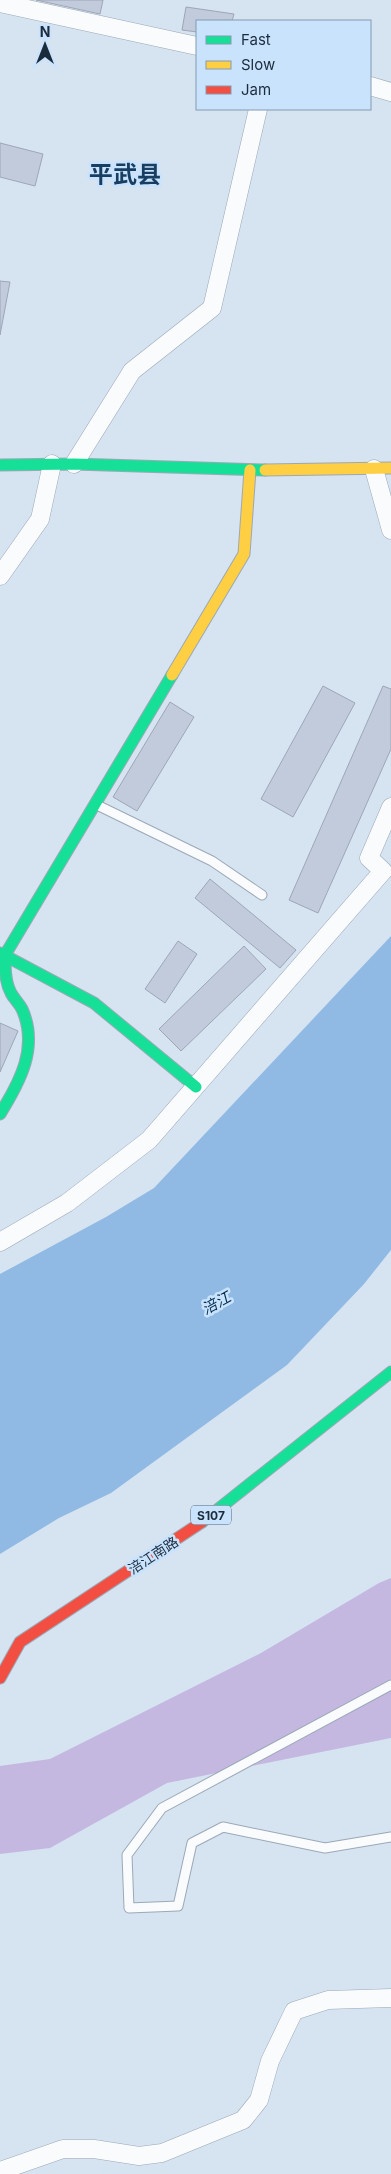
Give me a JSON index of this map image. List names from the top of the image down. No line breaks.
{"streets":{"street":["S107","涪江南路"]},"crossings":[["S107","涪江南路"]],"districts":["平武县"],"water":["涪江"],"legend":["Fast","Slow","Jam"],"north":"top"}
